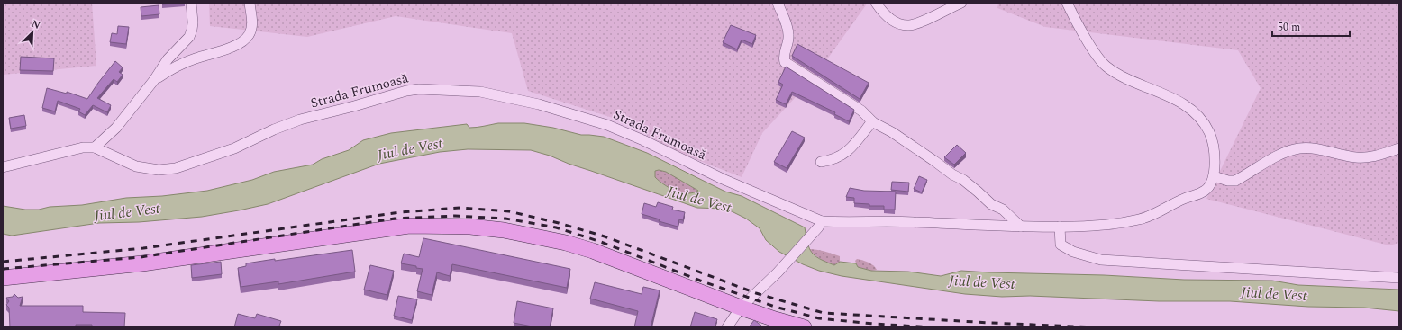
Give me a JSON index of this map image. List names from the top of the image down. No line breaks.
{"streets":{"street":["Strada Frumoasă"]},"water":["Jiul de Vest"],"scale_bar":"50 m","north":"top right"}
